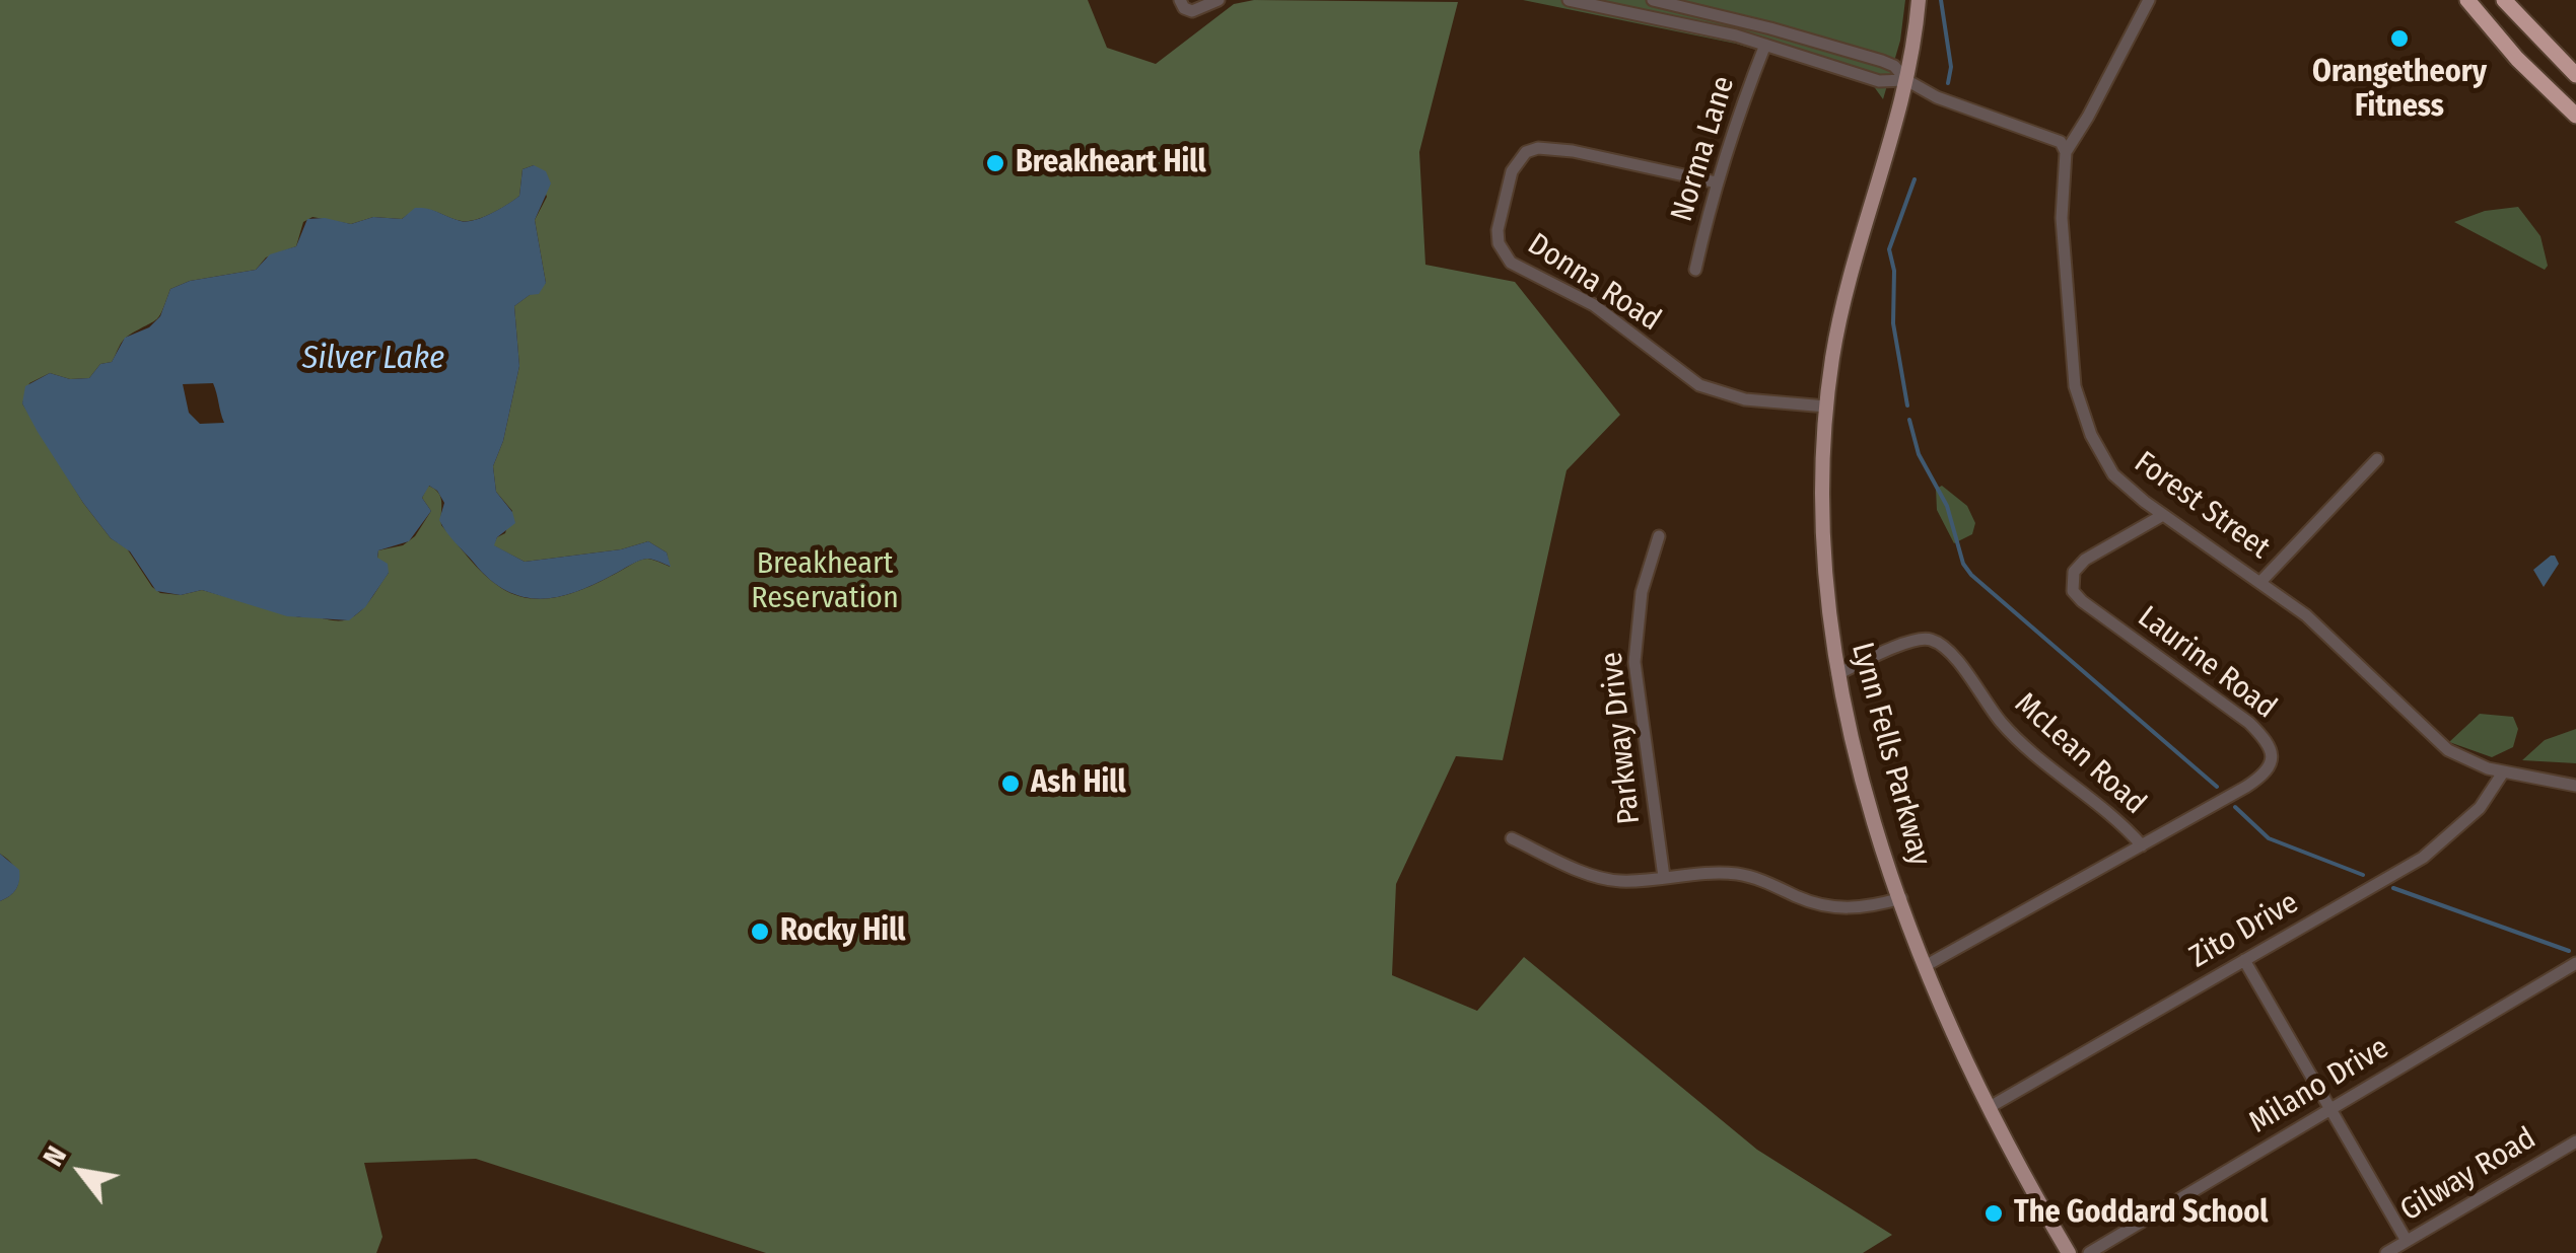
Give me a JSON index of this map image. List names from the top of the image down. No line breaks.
{"streets":{"main road":["Lynn Fells Parkway"],"street":["Norma Lane","Donna Road","Forest Street","Laurine Road","Parkway Drive","McLean Road","Zito Drive","Milano Drive","Gilway Road"]},"crossings":[["Norma Lane","Donna Road"],["Donna Road","Lynn Fells Parkway"],["Forest Street","Laurine Road"],["Forest Street","Zito Drive"],["Laurine Road","Lynn Fells Parkway"],["Laurine Road","McLean Road"],["Lynn Fells Parkway","McLean Road"],["Lynn Fells Parkway","Zito Drive"]],"water":["Silver Lake"],"parks":["Breakheart Reservation"],"places":["Orangetheory Fitness","Breakheart Hill","Ash Hill","Rocky Hill","The Goddard School"],"north":"top left"}
